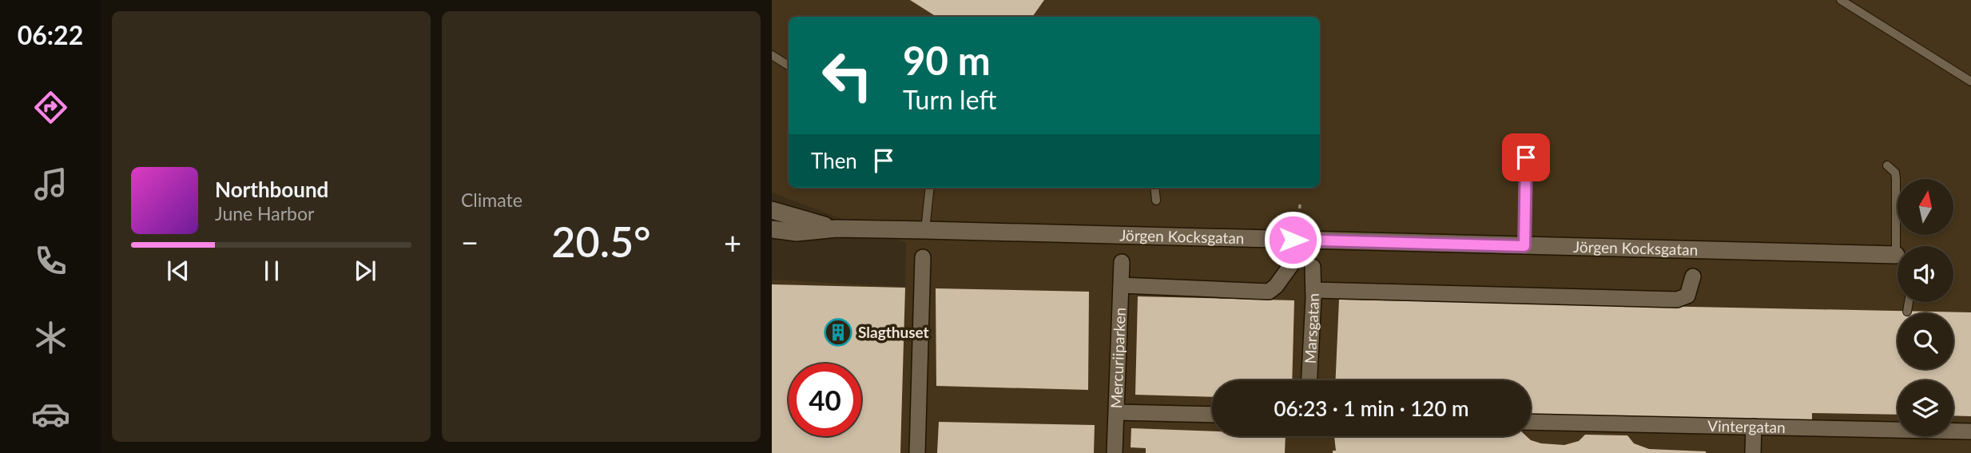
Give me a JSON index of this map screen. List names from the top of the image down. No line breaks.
{"streets":{"street":["Jörgen Kocksgatan","Marsgatan","Mercuriiparken","Vintergatan"]},"crossings":[["Jörgen Kocksgatan","Marsgatan"]],"places":{"building":["Slagthuset"]},"north":"top","page":{"tabs":"06:22","tile":"Climate","turn":["90 m","Turn left"],"then":"Then","song":["Northbound","June Harbor"],"heat":["−","20.5°","+"],"limit":"40","trip":"06:23 · 1 min · 120 m"}}
